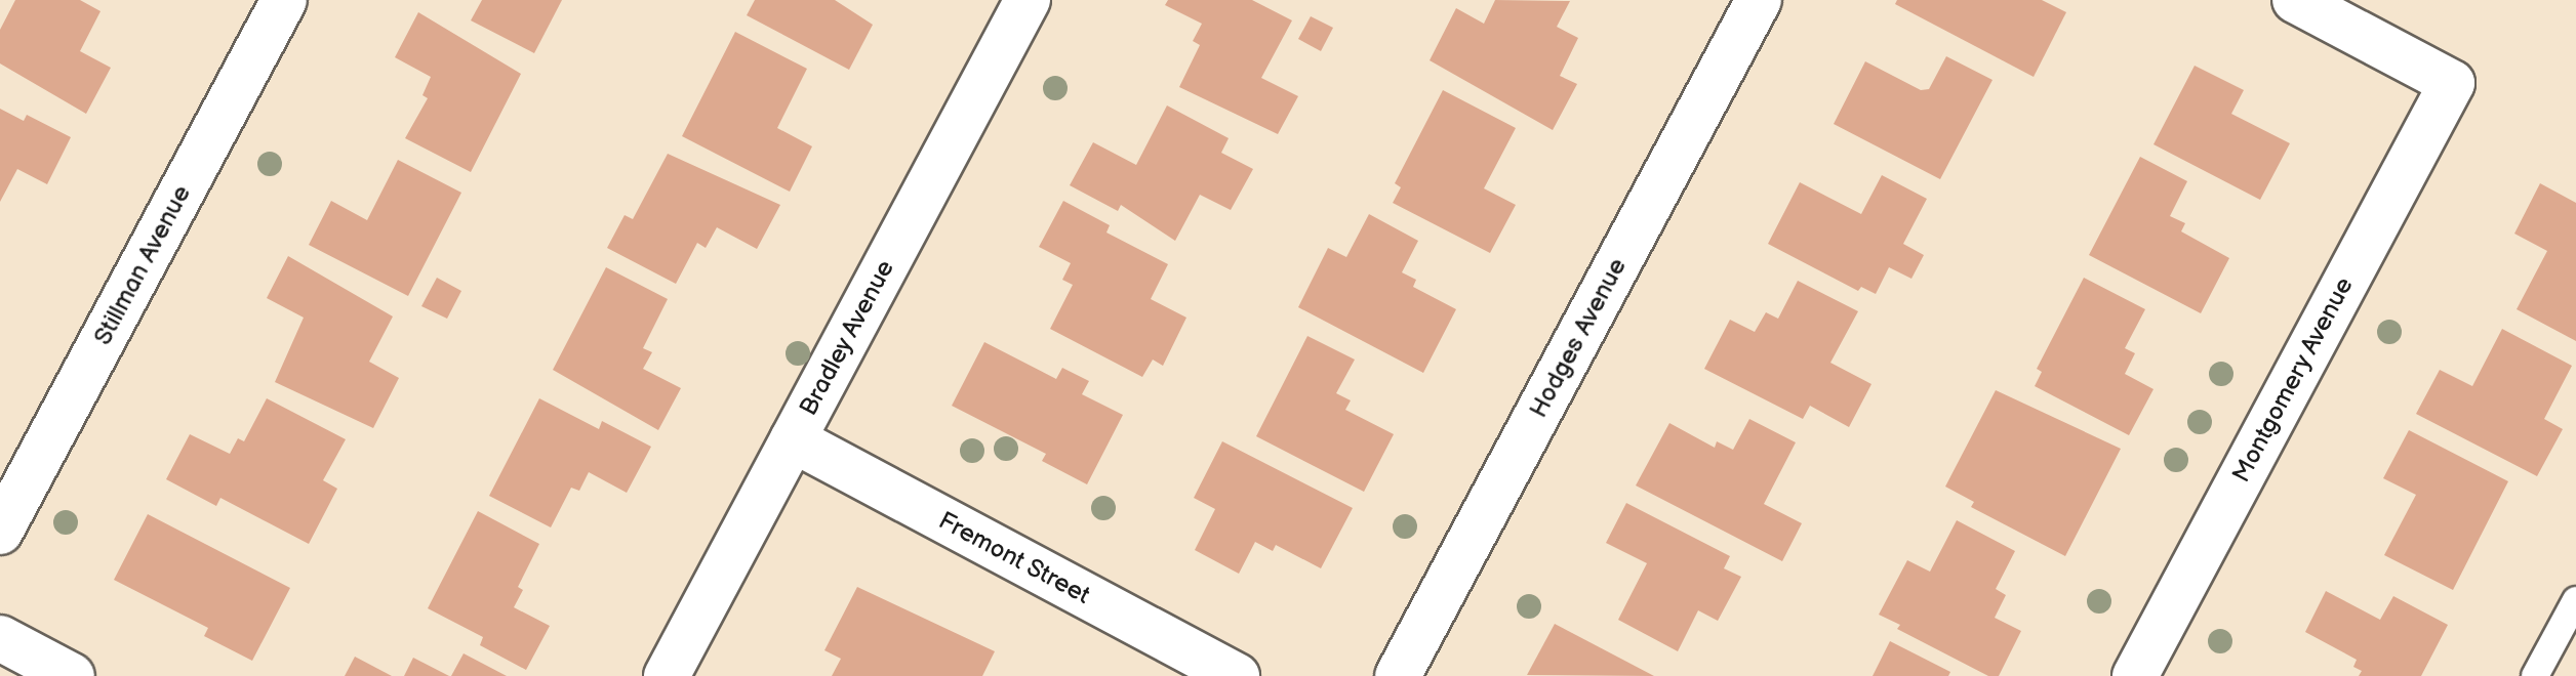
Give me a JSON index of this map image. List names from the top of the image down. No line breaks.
{"streets":{"street":["Stillman Avenue","Bradley Avenue","Hodges Avenue","Montgomery Avenue","Fremont Street"]},"crossings":[["Bradley Avenue","Fremont Street"]]}
